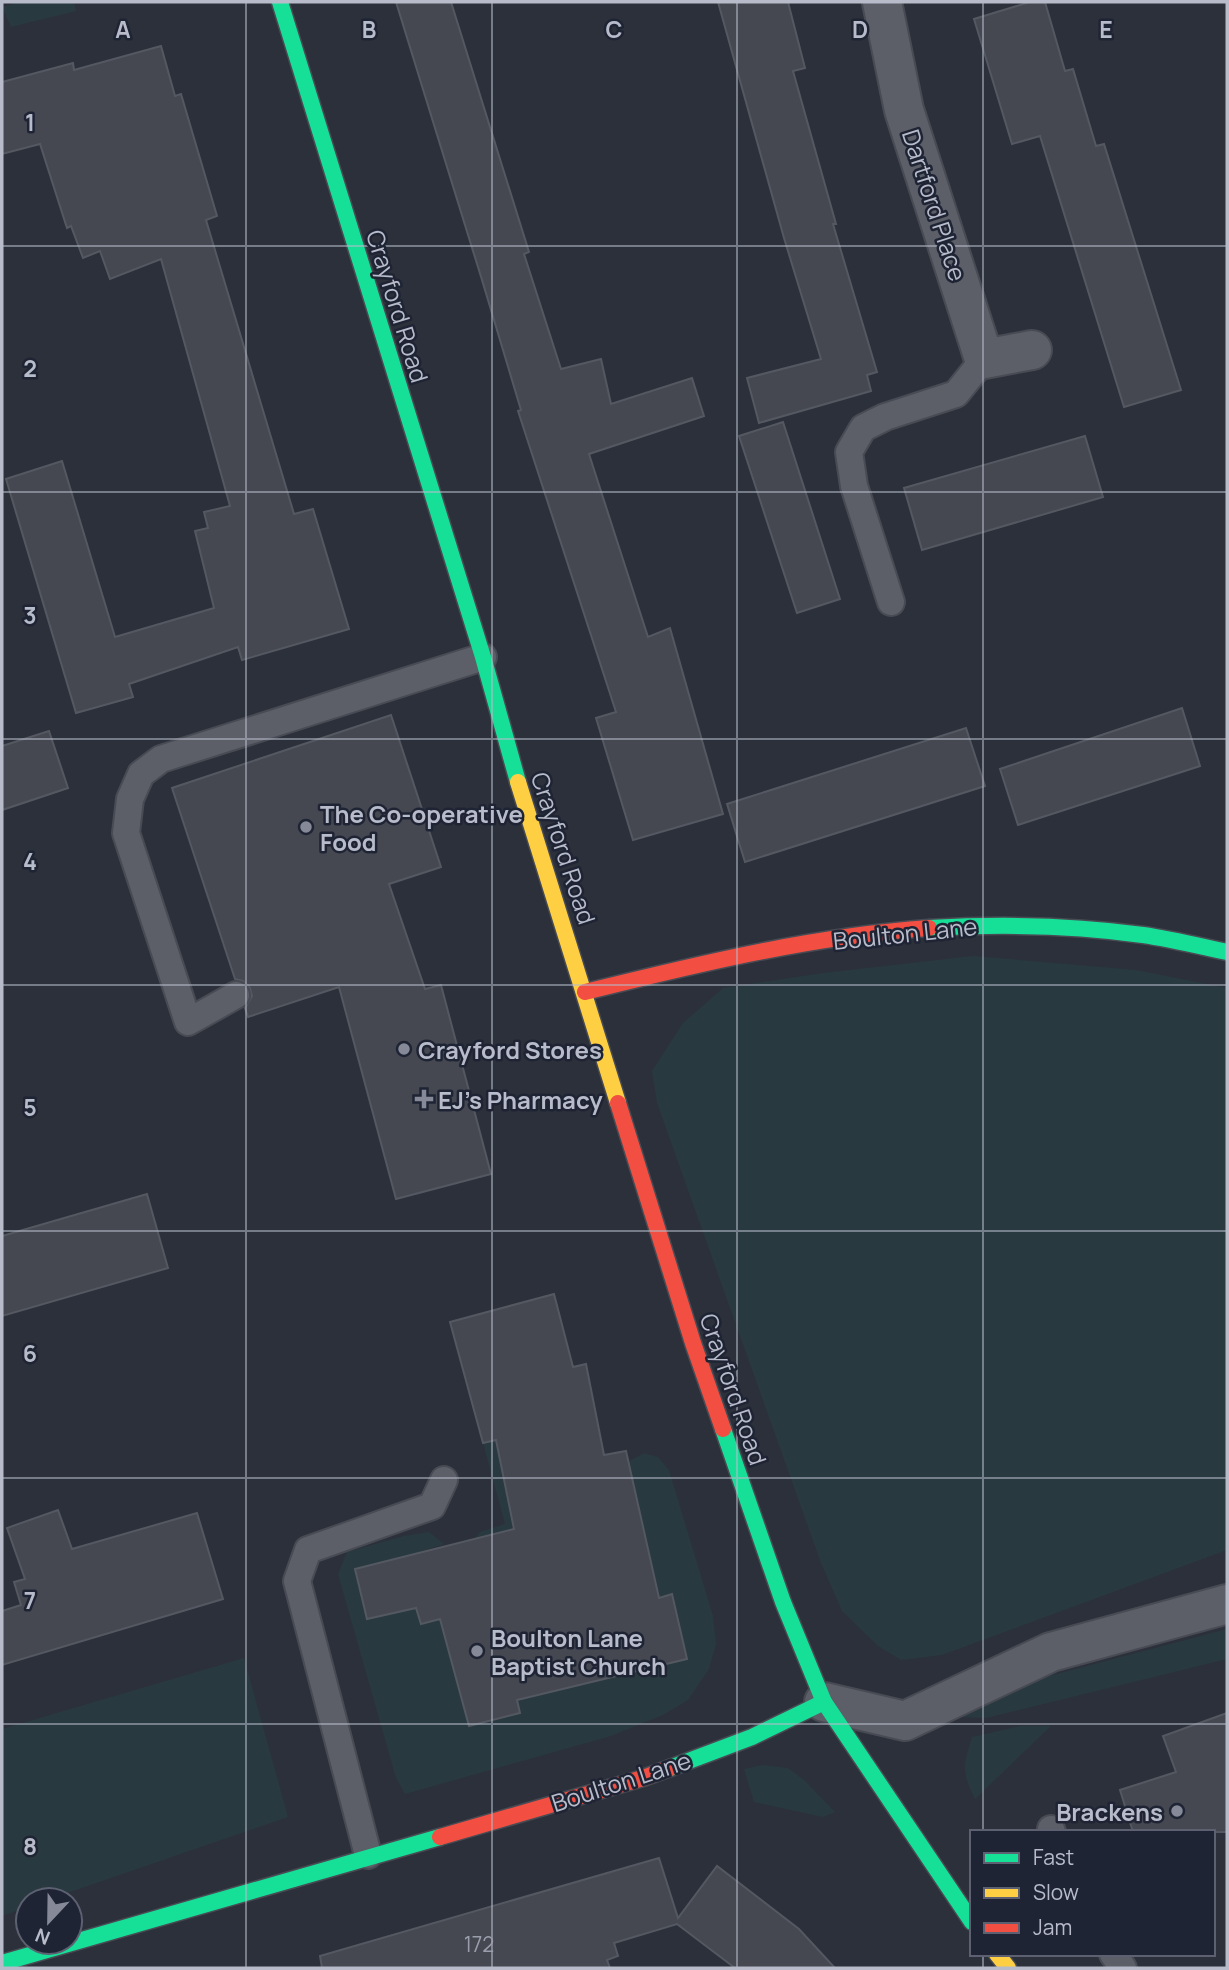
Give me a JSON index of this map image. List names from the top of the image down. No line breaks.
{"streets":{"street":["Dartford Place","Crayford Road","Boulton Lane"]},"crossings":[["Crayford Road","Boulton Lane"]],"places":{"other":["The Co-operative Food","Crayford Stores","Boulton Lane Baptist Church","Brackens"],"health":["EJ's Pharmacy"]},"house_numbers":["172"],"legend":["Fast","Slow","Jam"],"north":"bottom","grid":{"columns":["A","B","C","D","E"],"rows":["1","2","3","4","5","6","7","8"]}}
